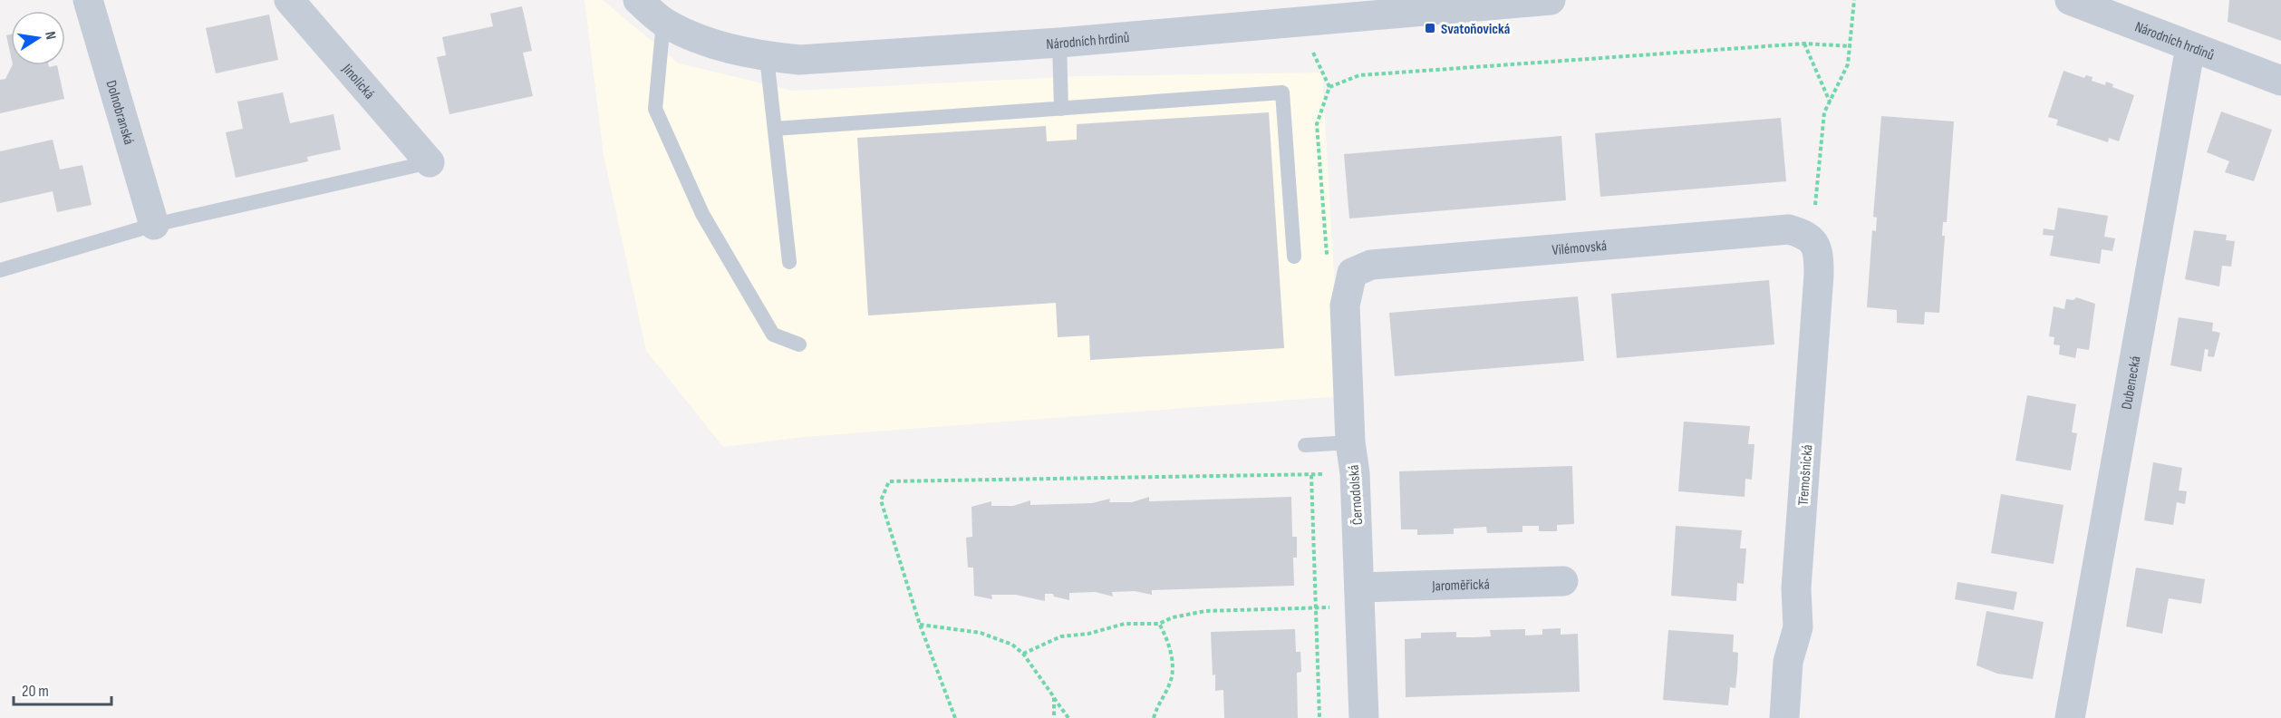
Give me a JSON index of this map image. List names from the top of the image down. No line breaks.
{"streets":{"street":["Národních hrdinů","Jinolická","Dolnobranská","Vilémovská","Dubenecká","Třemošnická","Černodolská","Jaroměřická"]},"crossings":[["Národních hrdinů","Dubenecká"],["Vilémovská","Třemošnická"],["Vilémovská","Černodolská"],["Černodolská","Jaroměřická"]],"places":{"transit":["Svatoňovická"]},"scale_bar":"20 m","north":"right"}
